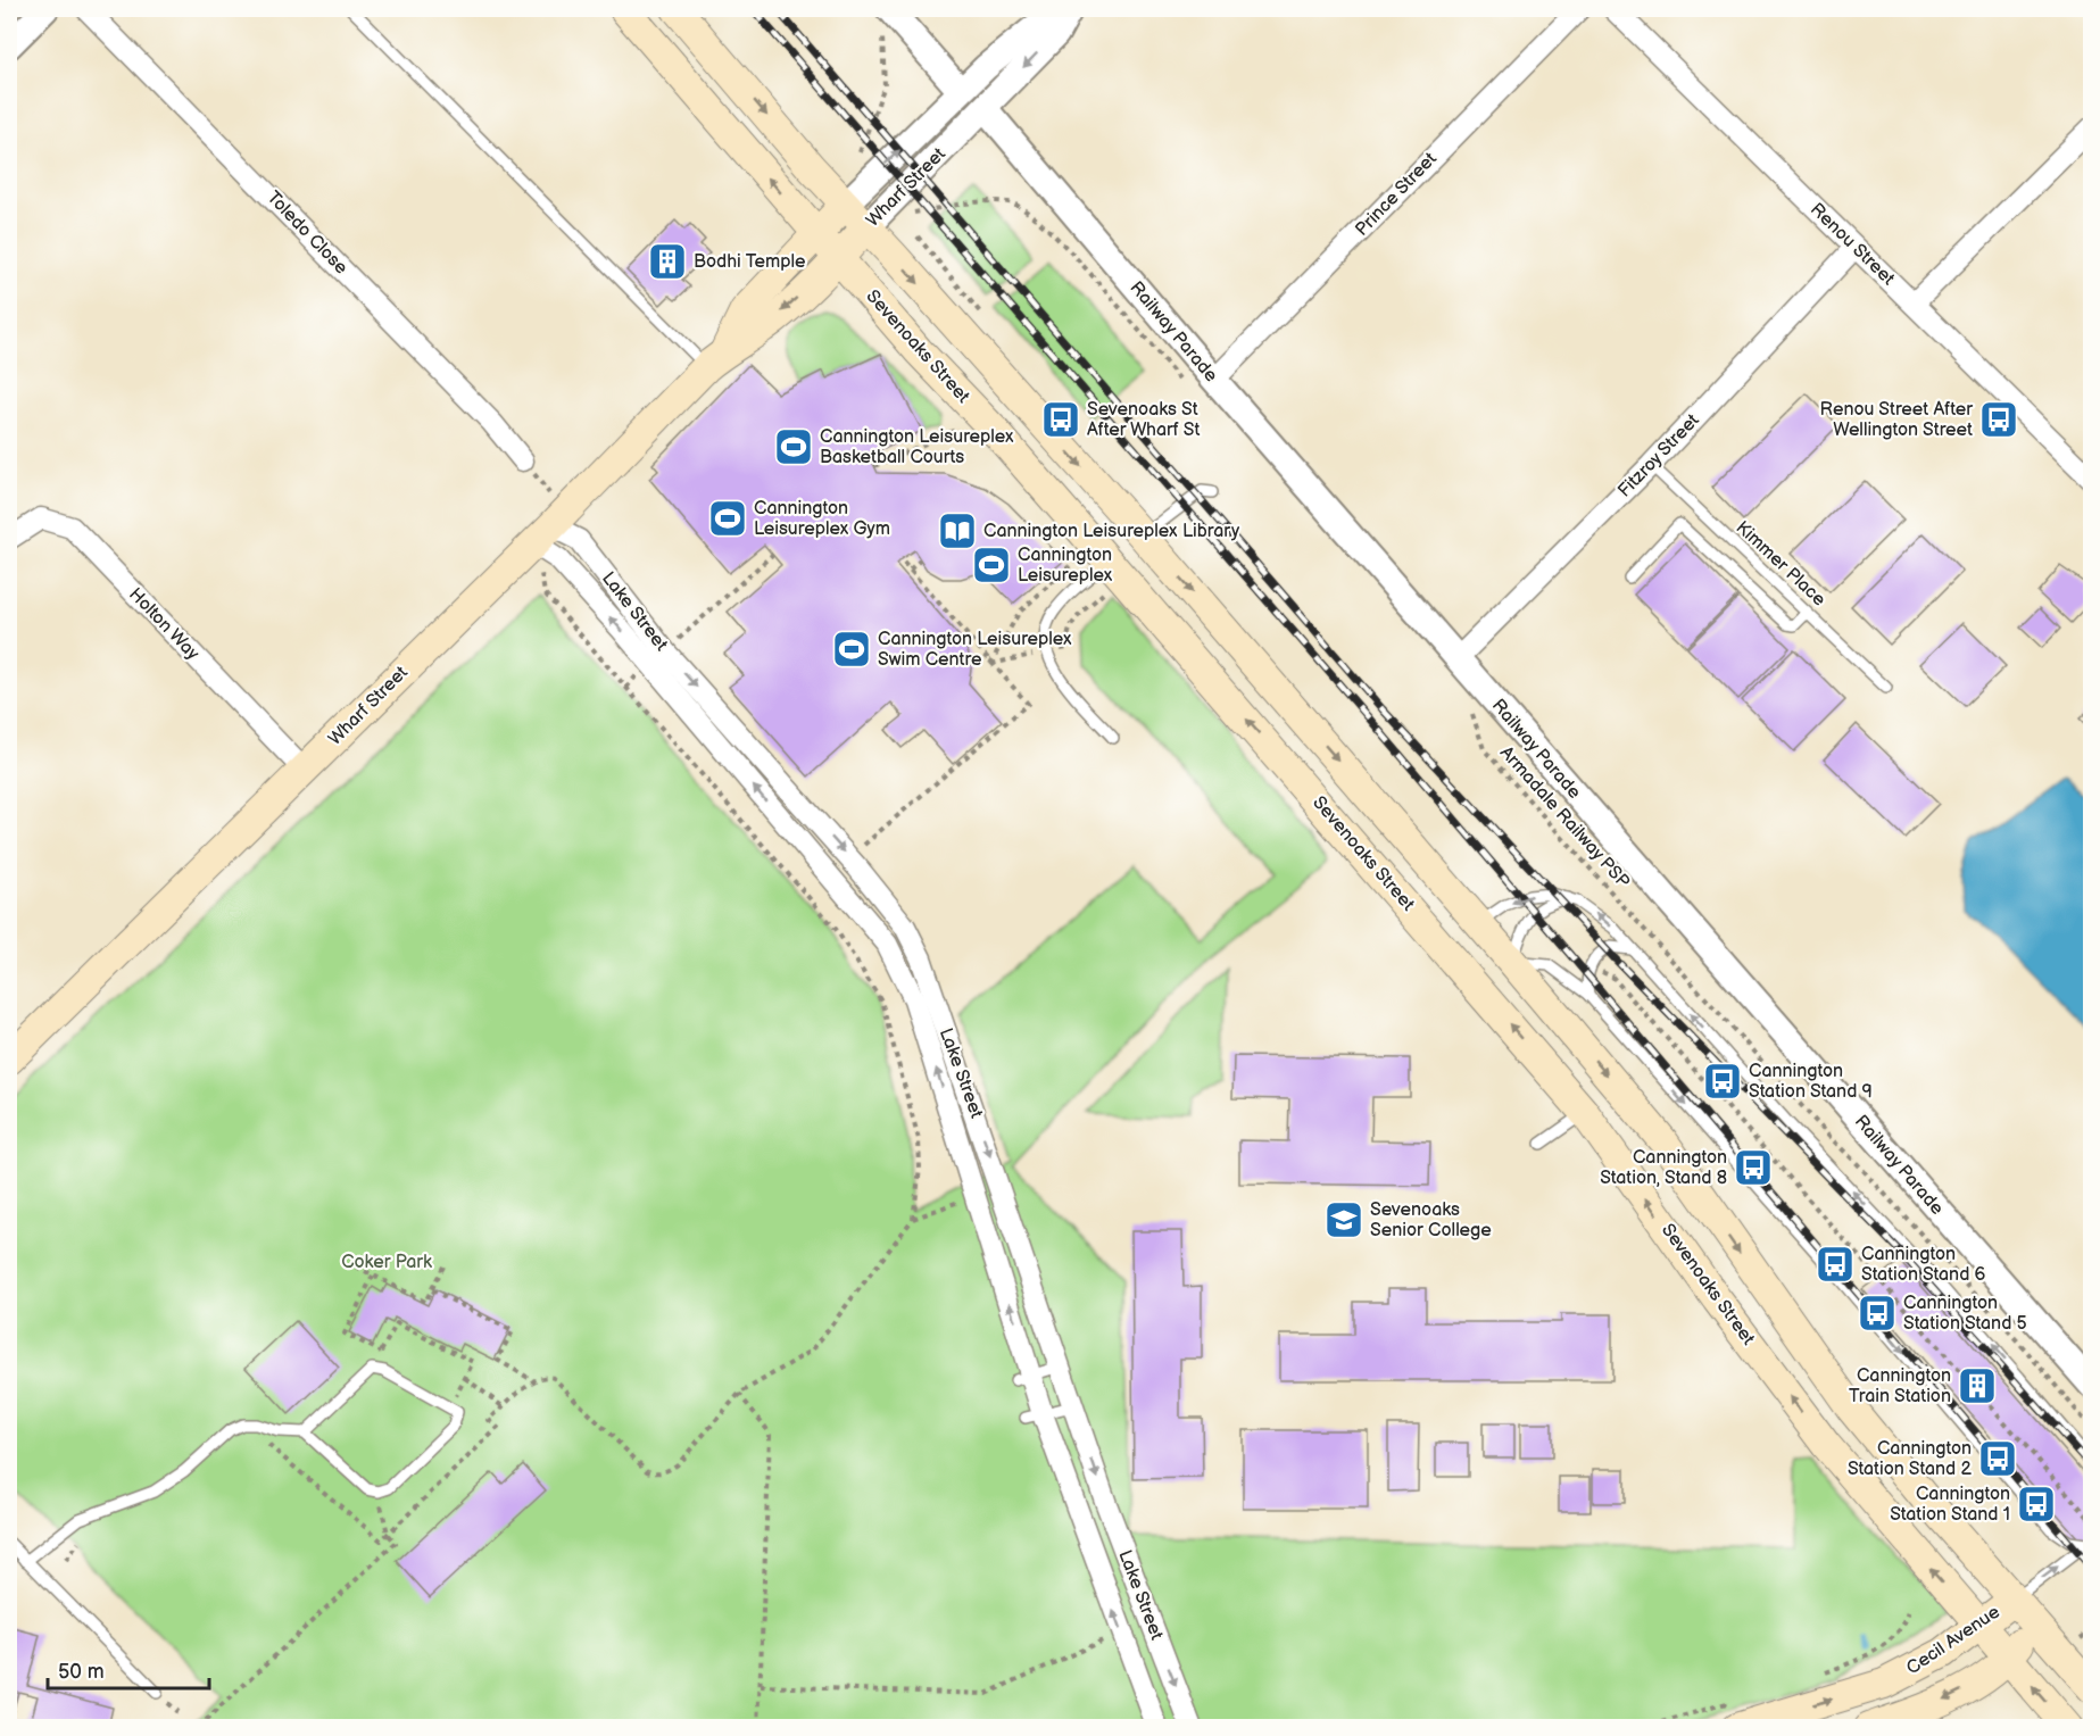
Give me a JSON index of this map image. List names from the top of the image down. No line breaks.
{"streets":{"main road":["Wharf Street","Sevenoaks Street","Cecil Avenue"],"street":["Prince Street","Toledo Close","Renou Street","Railway Parade","Fitzroy Street","Lake Street","Holton Way"],"lane":["Kimmer Place"],"path":["Armadale Railway PSP"]},"crossings":[["Wharf Street","Railway Parade"],["Wharf Street","Sevenoaks Street"],["Wharf Street","Lake Street"],["Wharf Street","Holton Way"],["Prince Street","Railway Parade"],["Renou Street","Fitzroy Street"],["Railway Parade","Fitzroy Street"],["Sevenoaks Street","Cecil Avenue"],["Fitzroy Street","Kimmer Place"]],"parks":["Coker Park"],"places":{"building":["Bodhi Temple","Cannington Train Station"],"bus stop":["Sevenoaks St After Wharf St","Renou Street After Wellington Street","Cannington Station Stand 9","Cannington Station, Stand 8","Cannington Station Stand 6","Cannington Station Stand 5","Cannington Station Stand 2","Cannington Station Stand 1"],"sports":["Cannington Leisureplex Basketball Courts","Cannington Leisureplex Gym","Cannington Leisureplex","Cannington Leisureplex Swim Centre"],"library":["Cannington Leisureplex Library"],"school or university":["Sevenoaks Senior College"]},"scale_bar":"50 m"}
